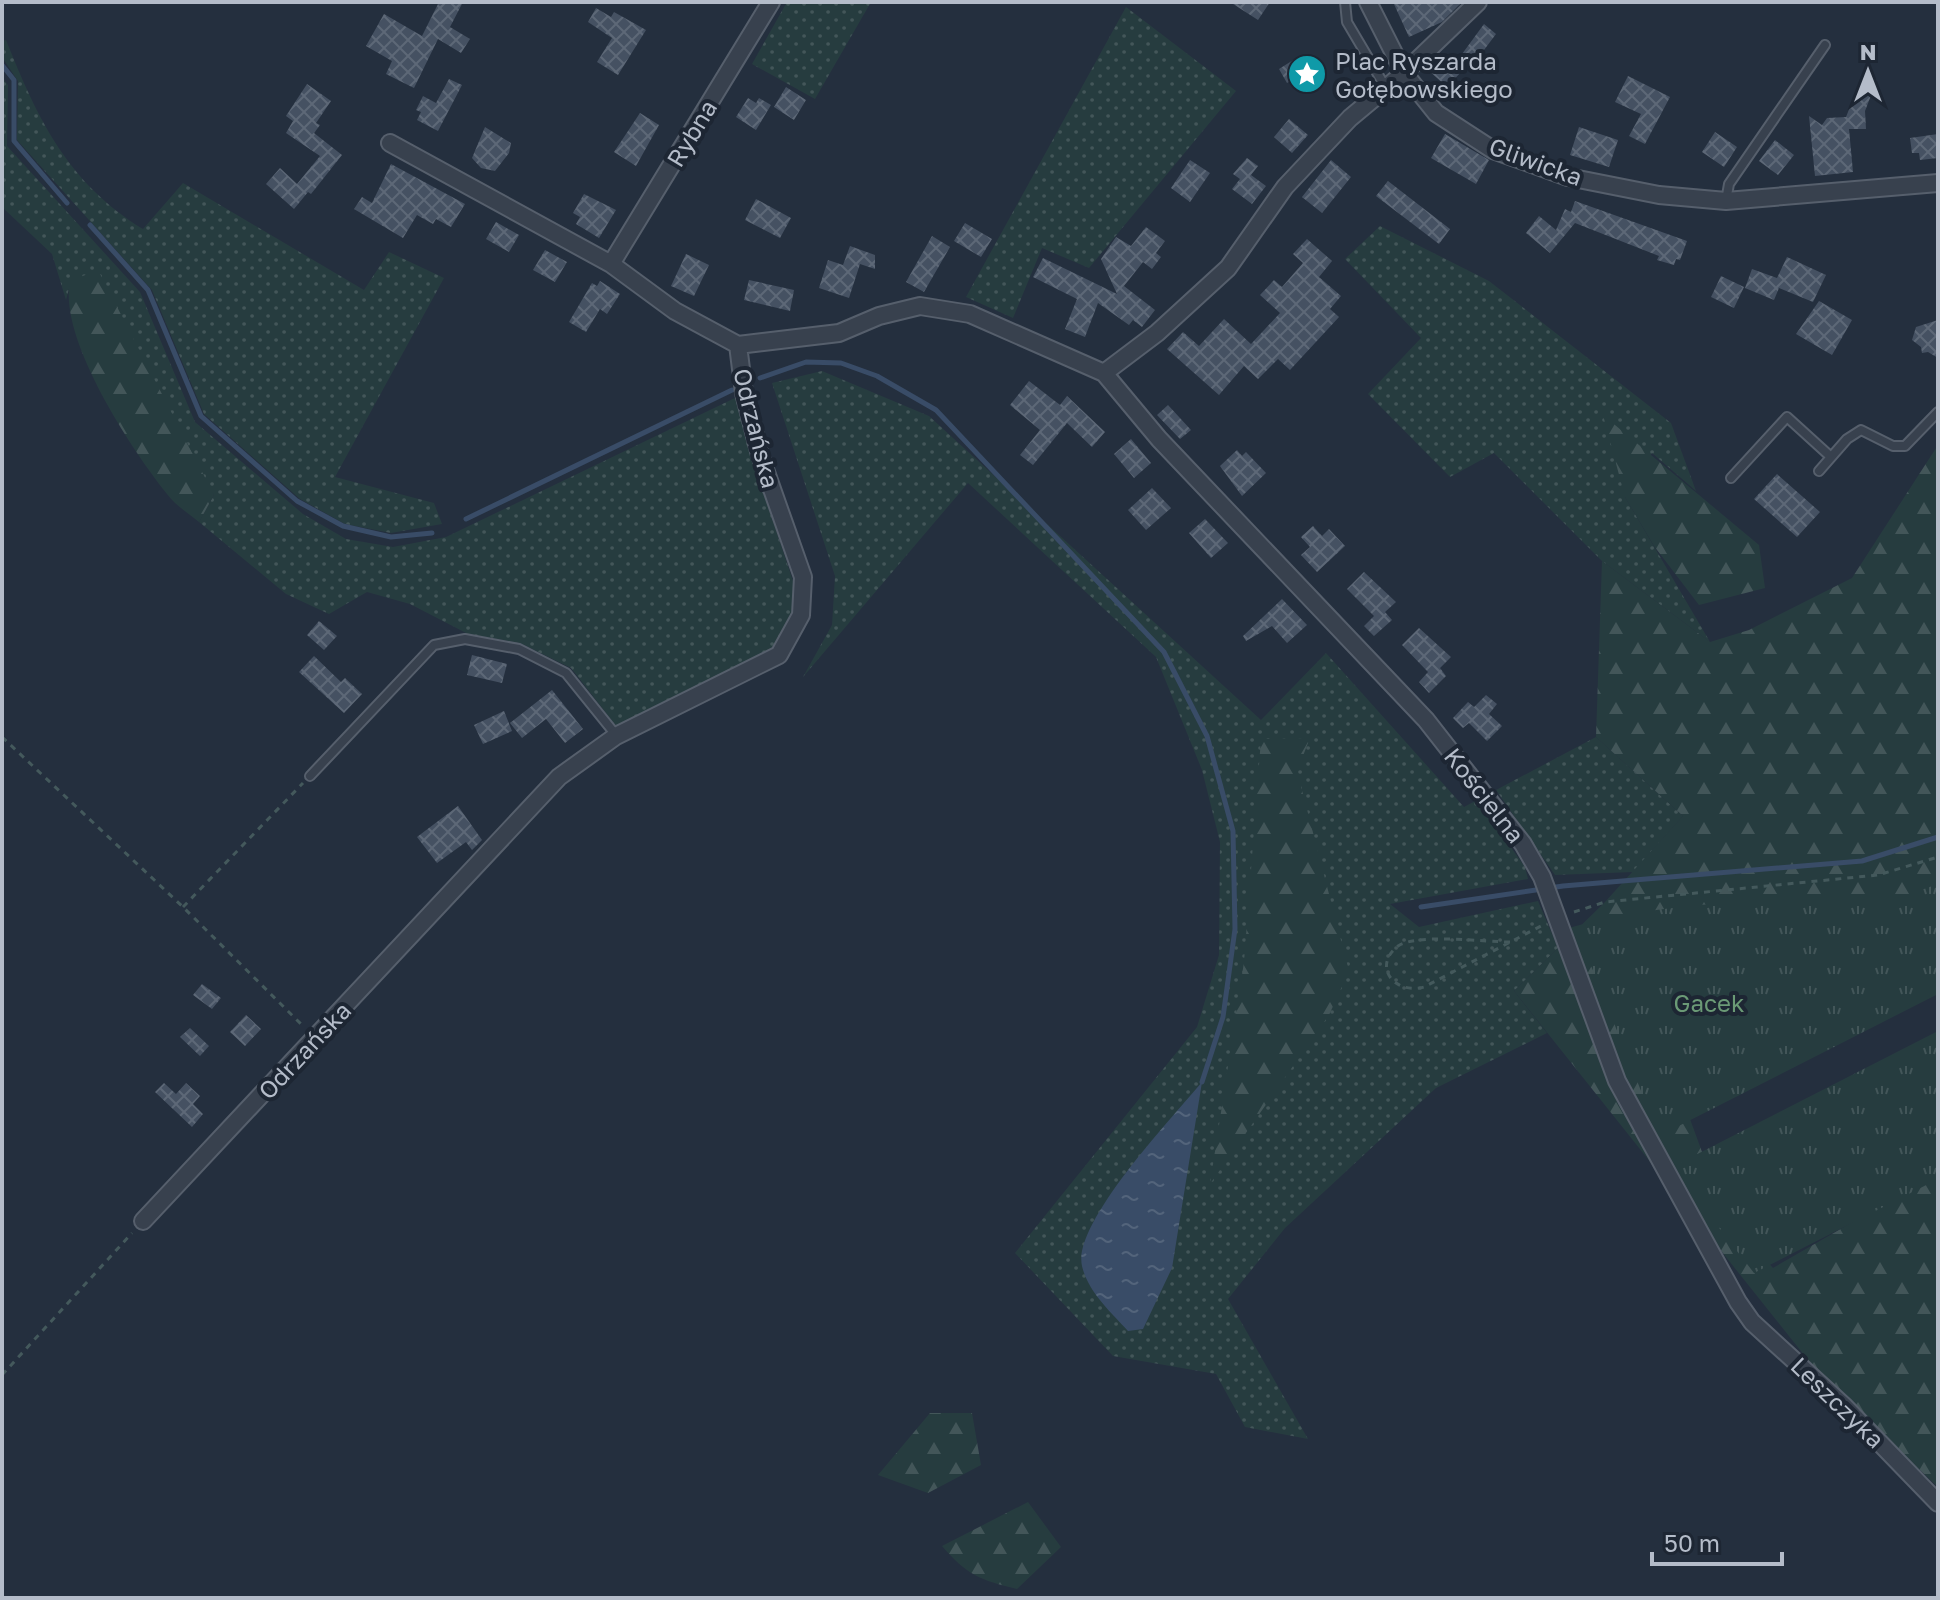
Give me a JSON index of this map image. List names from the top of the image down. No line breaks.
{"streets":{"street":["Rybna","Gliwicka","Odrzańska","Kościelna","Leszczyka"]},"crossings":[["Odrzańska","Kościelna"],["Kościelna","Leszczyka"]],"parks":["Gacek"],"places":{"place":["Plac Ryszarda Gołębowskiego"]},"scale_bar":"50 m","north":"top"}
